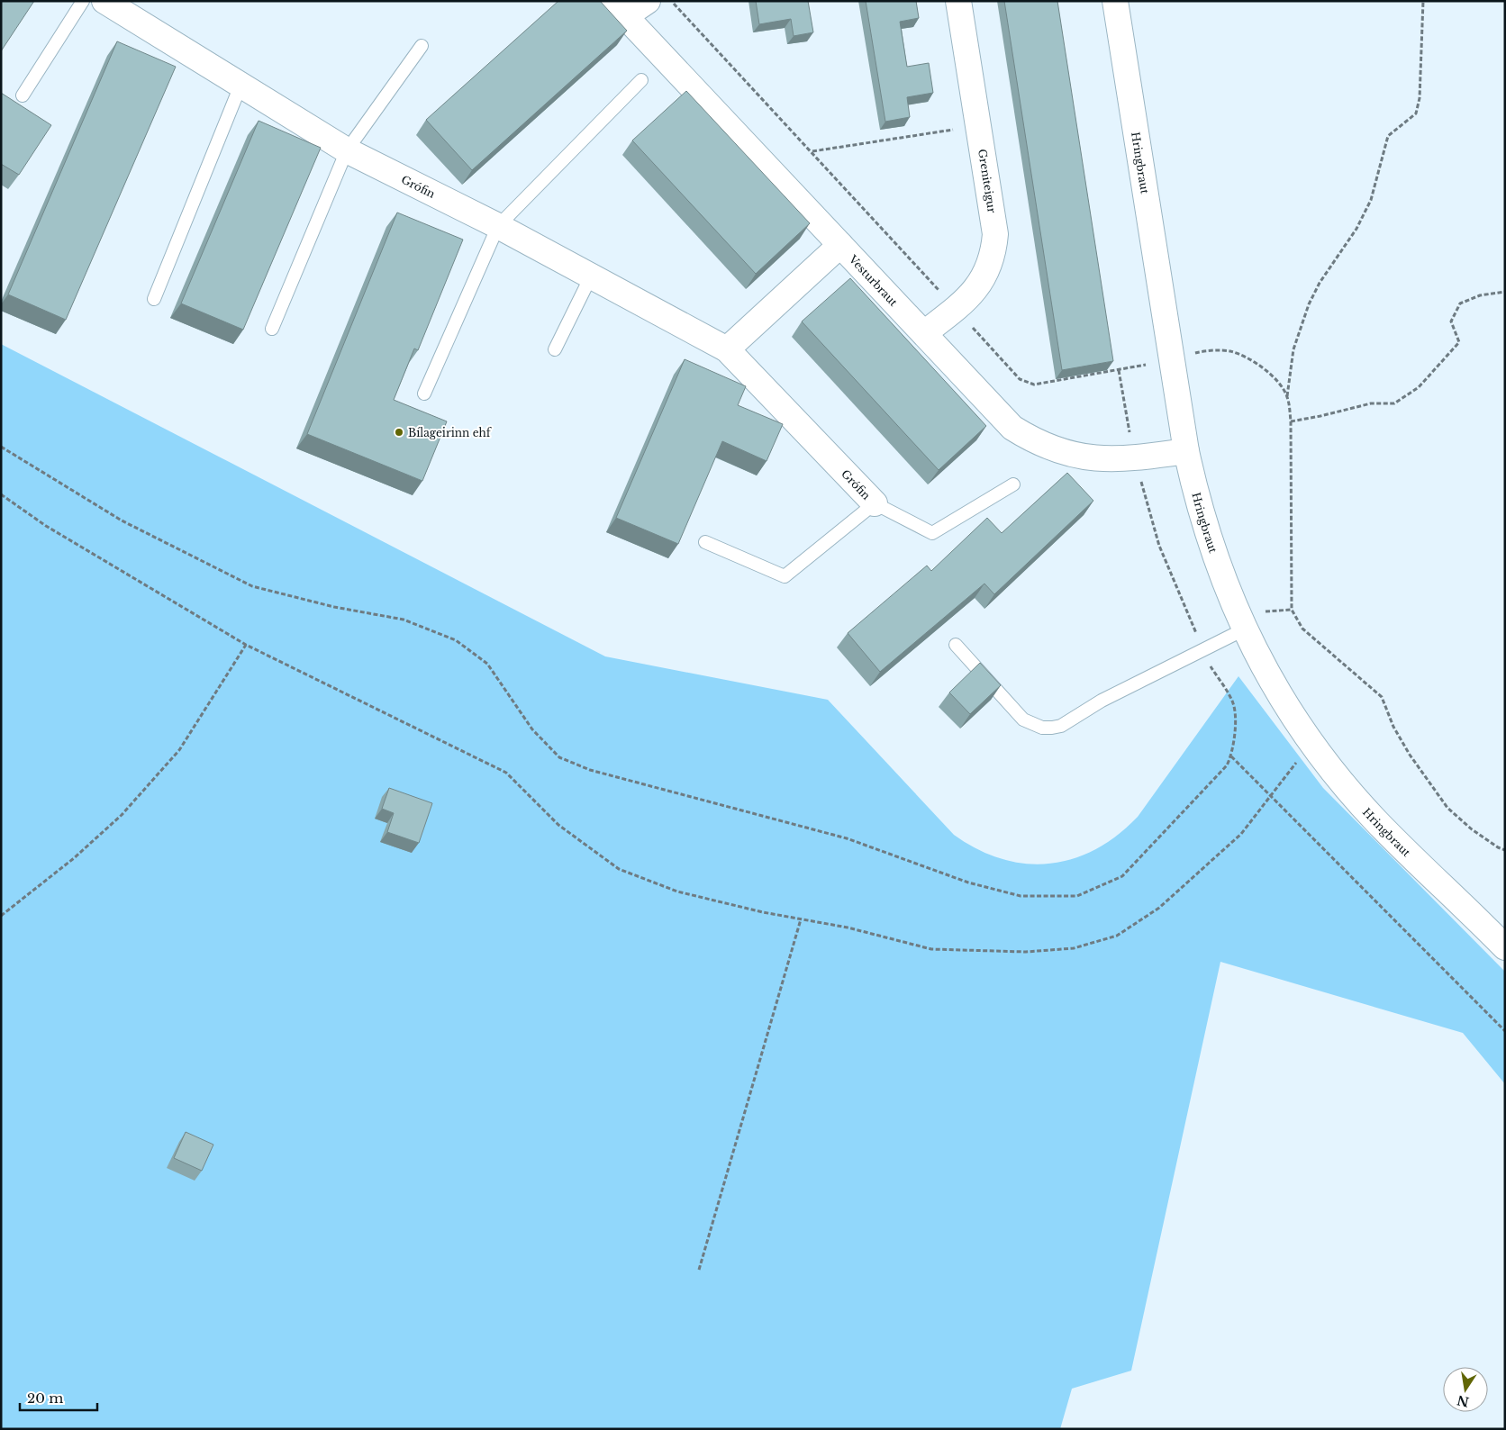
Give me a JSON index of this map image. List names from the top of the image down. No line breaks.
{"streets":{"street":["Hringbraut","Greniteigur","Grófin","Vesturbraut"]},"crossings":[["Hringbraut","Vesturbraut"],["Greniteigur","Vesturbraut"]],"places":["Bílageirinn ehf"],"scale_bar":"20 m","north":"bottom"}
